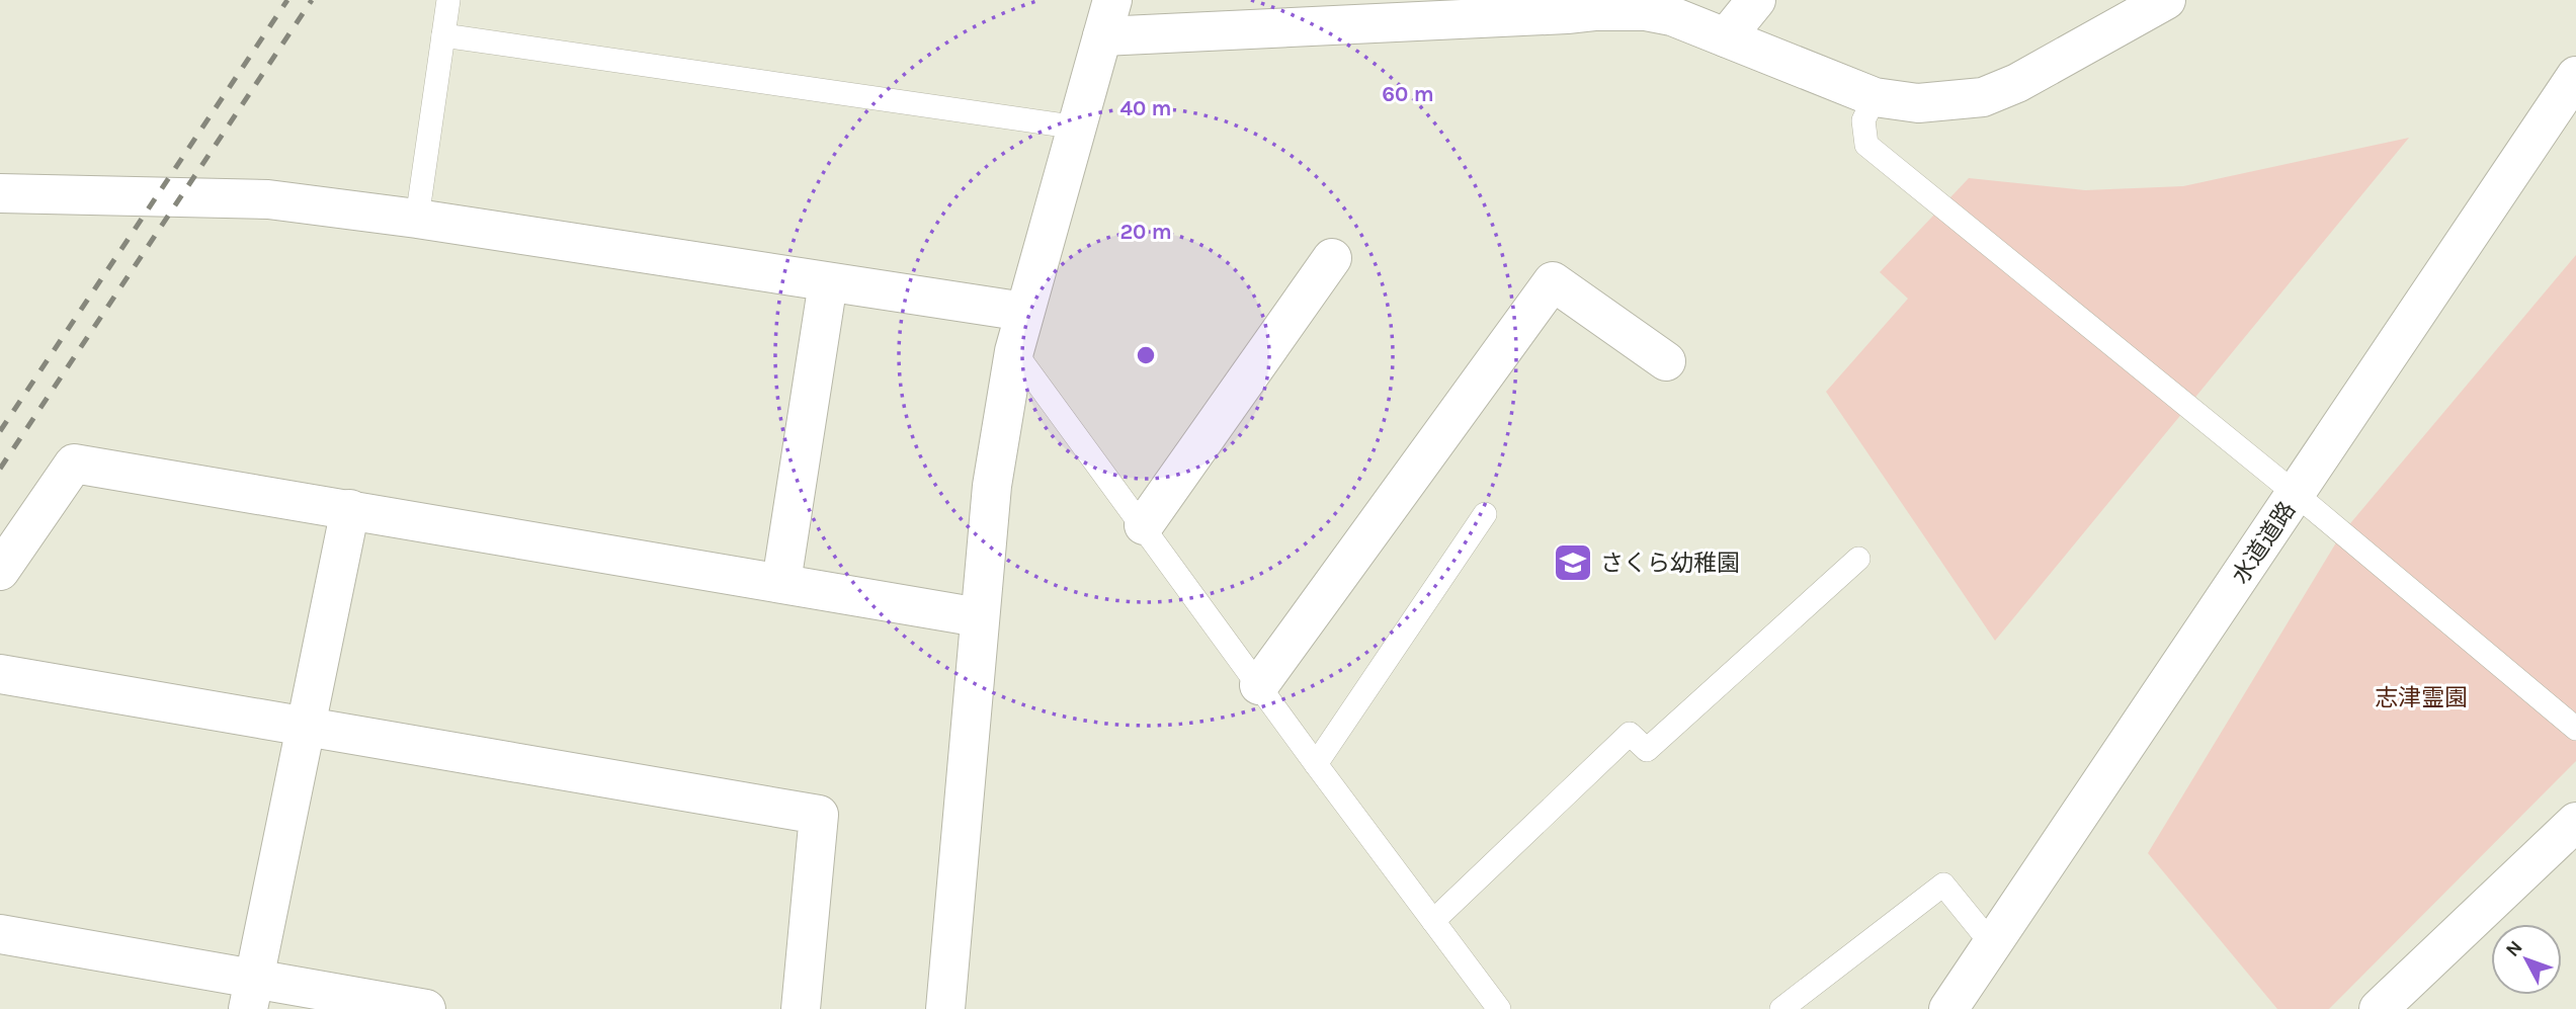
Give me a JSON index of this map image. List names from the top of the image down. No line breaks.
{"streets":{"street":["水道道路"]},"parks":["志津霊園"],"places":{"school or university":["さくら幼稚園"]},"north":"top left","rings":["60 m","40 m","20 m"]}
